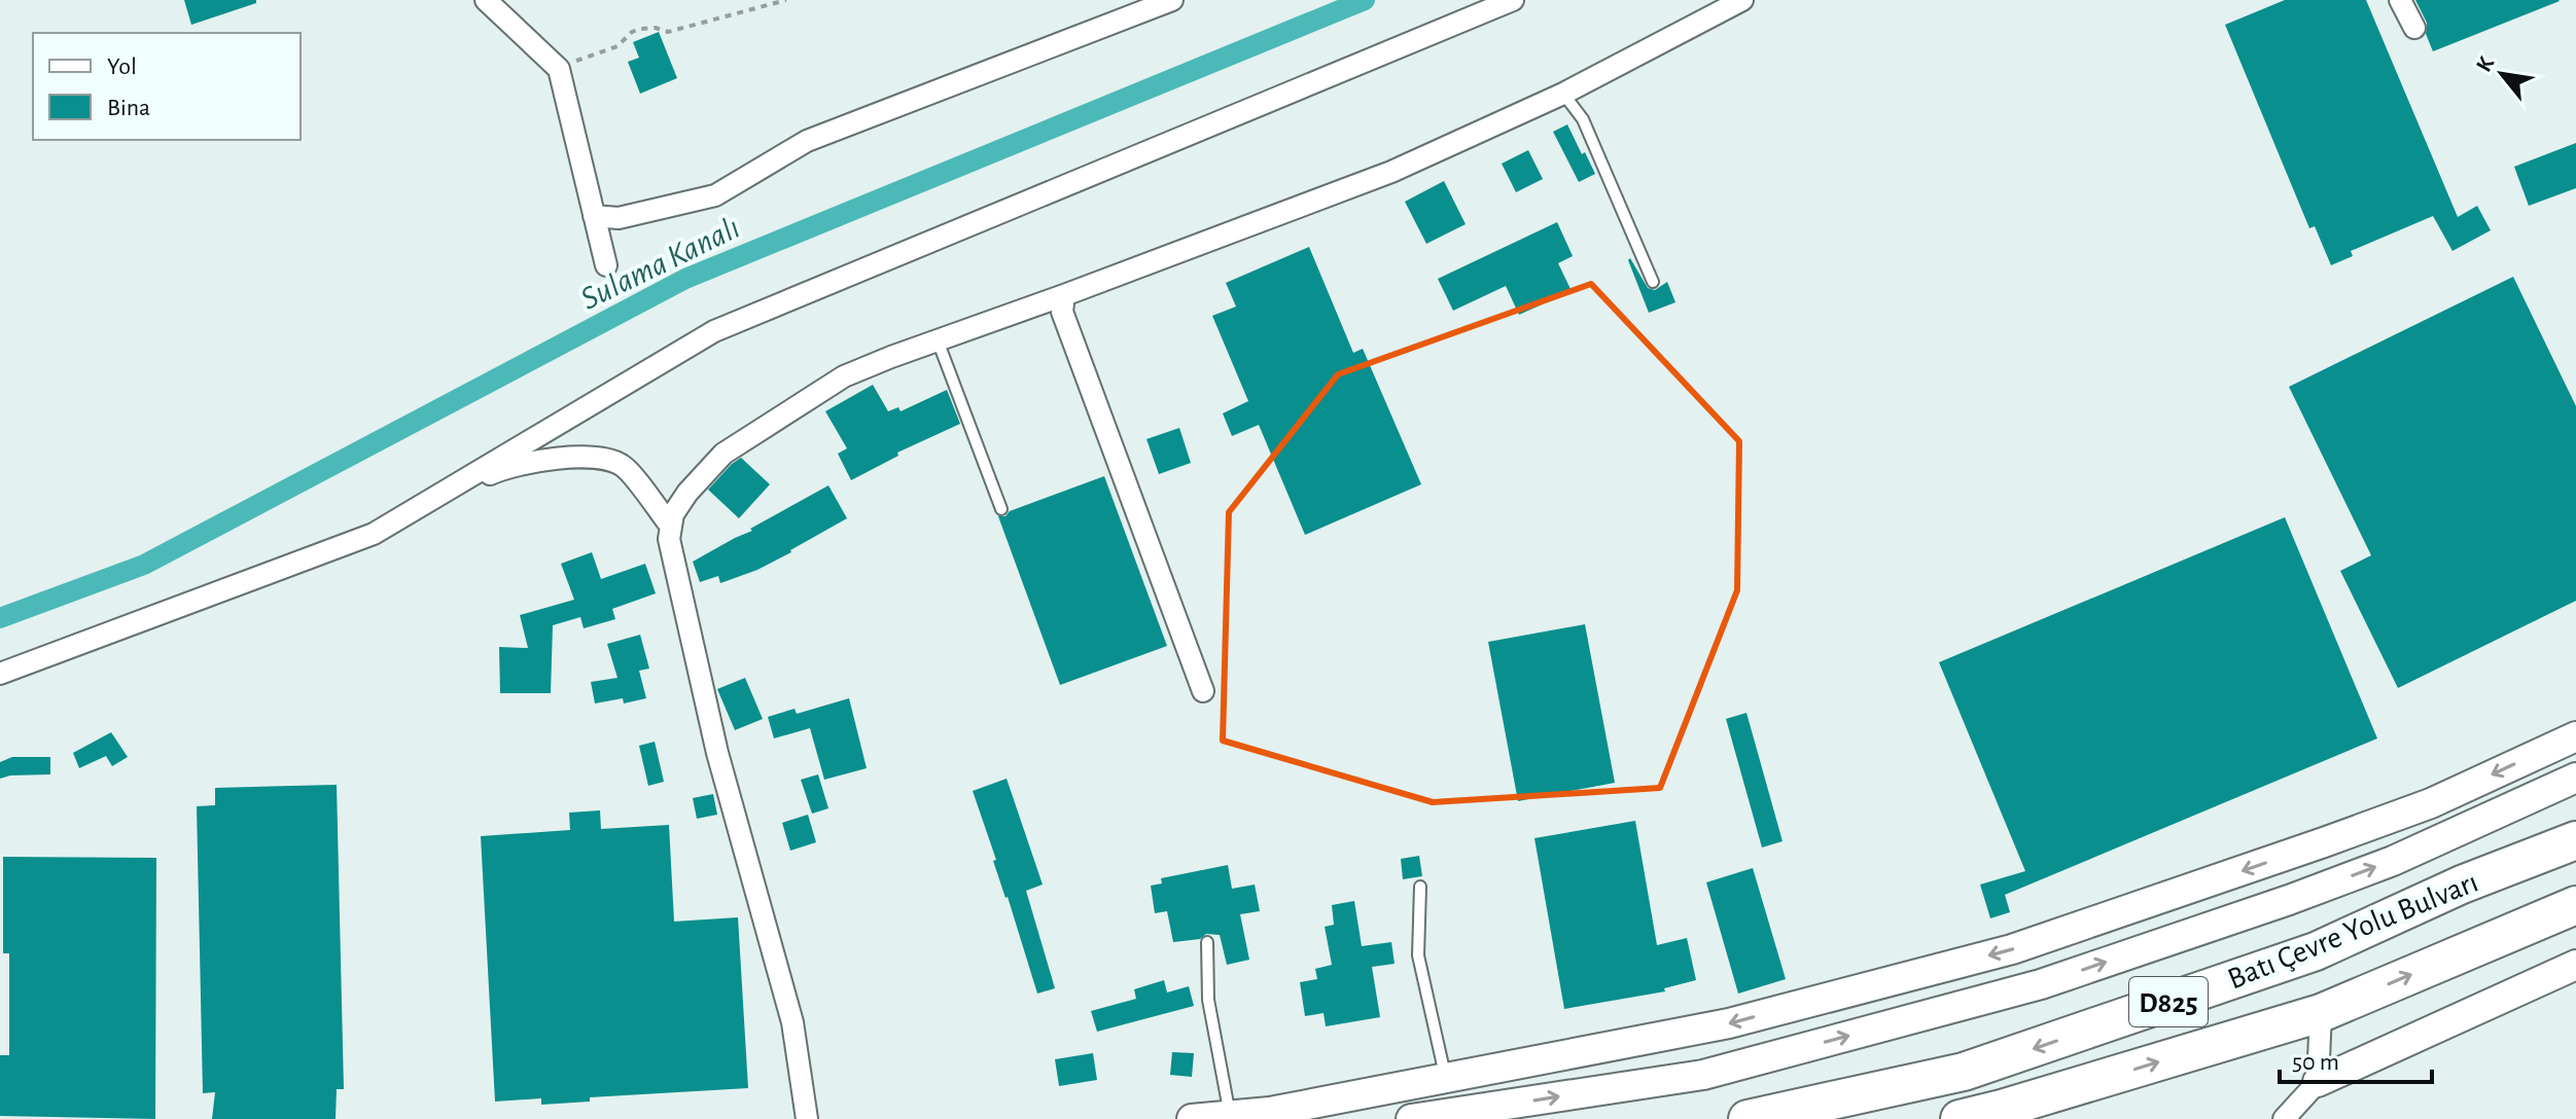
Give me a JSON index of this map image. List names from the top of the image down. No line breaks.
{"streets":{"highway":["Batı Çevre Yolu Bulvarı","D825"]},"water":["Sulama Kanalı"],"legend":["Yol","Bina"],"scale_bar":"50 m","north":"top left"}
